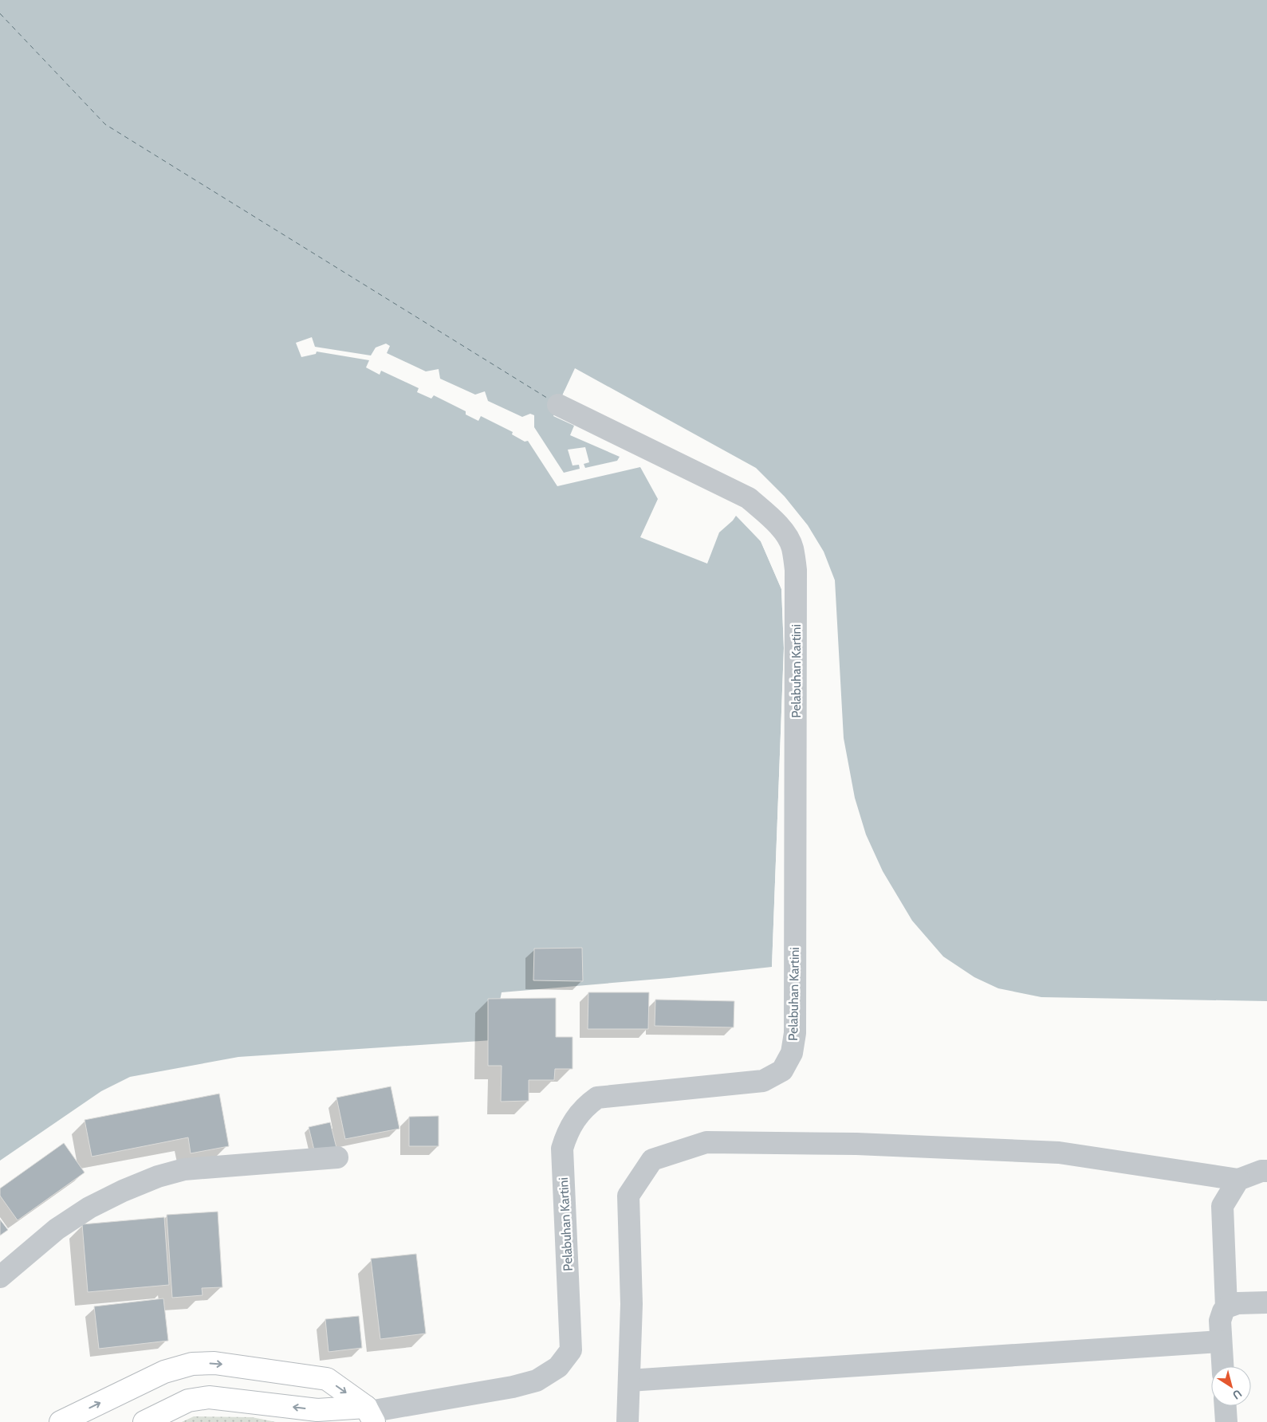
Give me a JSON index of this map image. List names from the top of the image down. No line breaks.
{"streets":{"street":["Pelabuhan Kartini"]},"north":"bottom right"}
